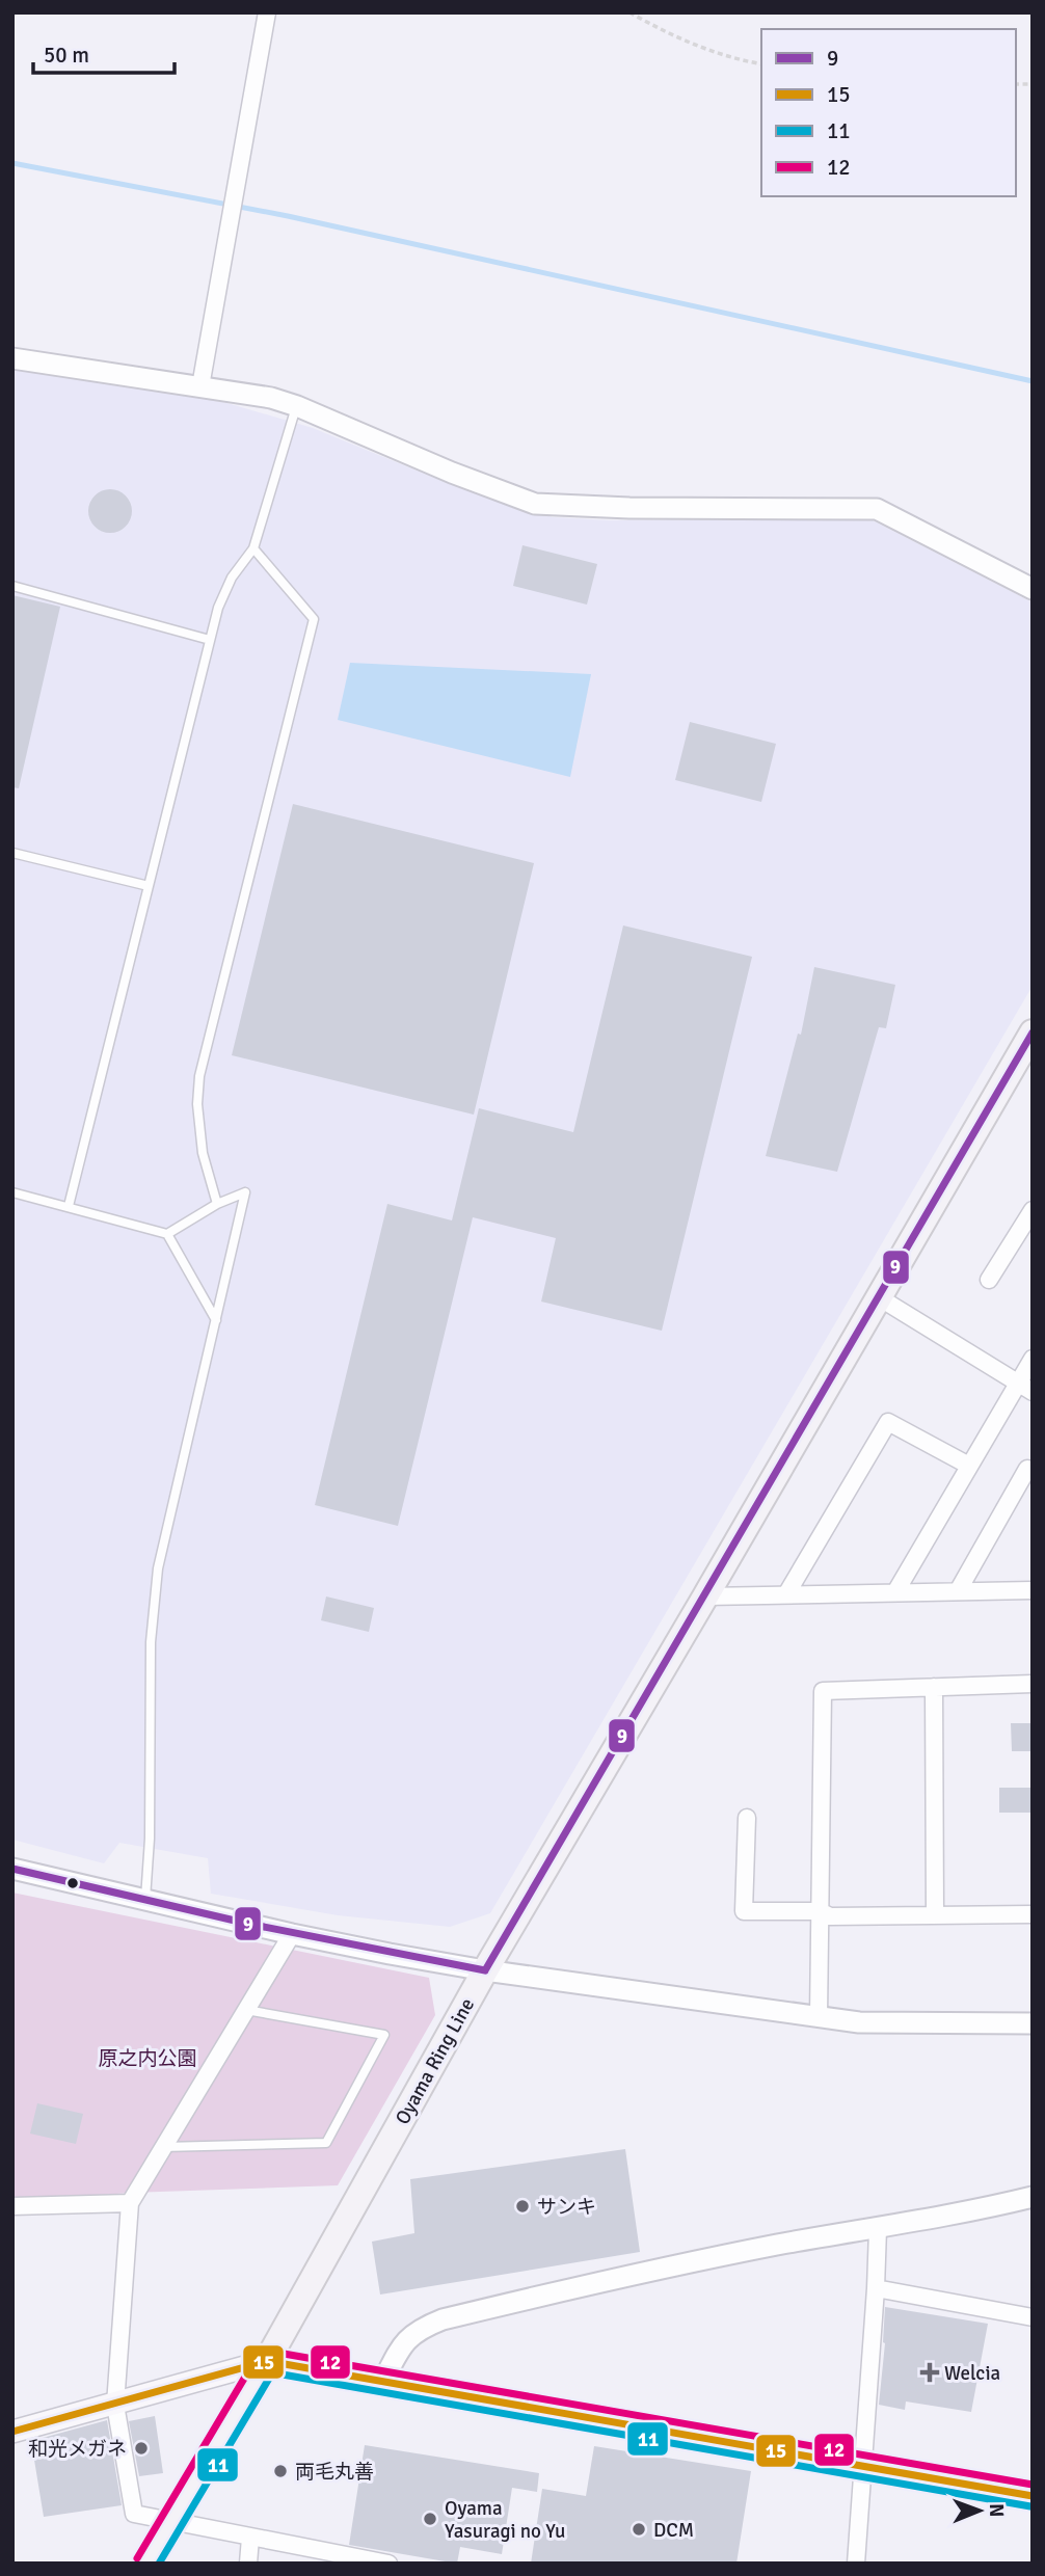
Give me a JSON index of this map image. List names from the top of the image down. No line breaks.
{"streets":{"main road":["Oyama Ring Line"]},"parks":["原之内公園"],"places":{"other":["サンキ","和光メガネ","両毛丸善","Oyama Yasuragi no Yu","DCM"],"health":["Welcia"]},"lines":["transit line 9","transit line 12","transit line 15","transit line 11"],"legend":["9","15","11","12"],"scale_bar":"50 m","north":"right"}
